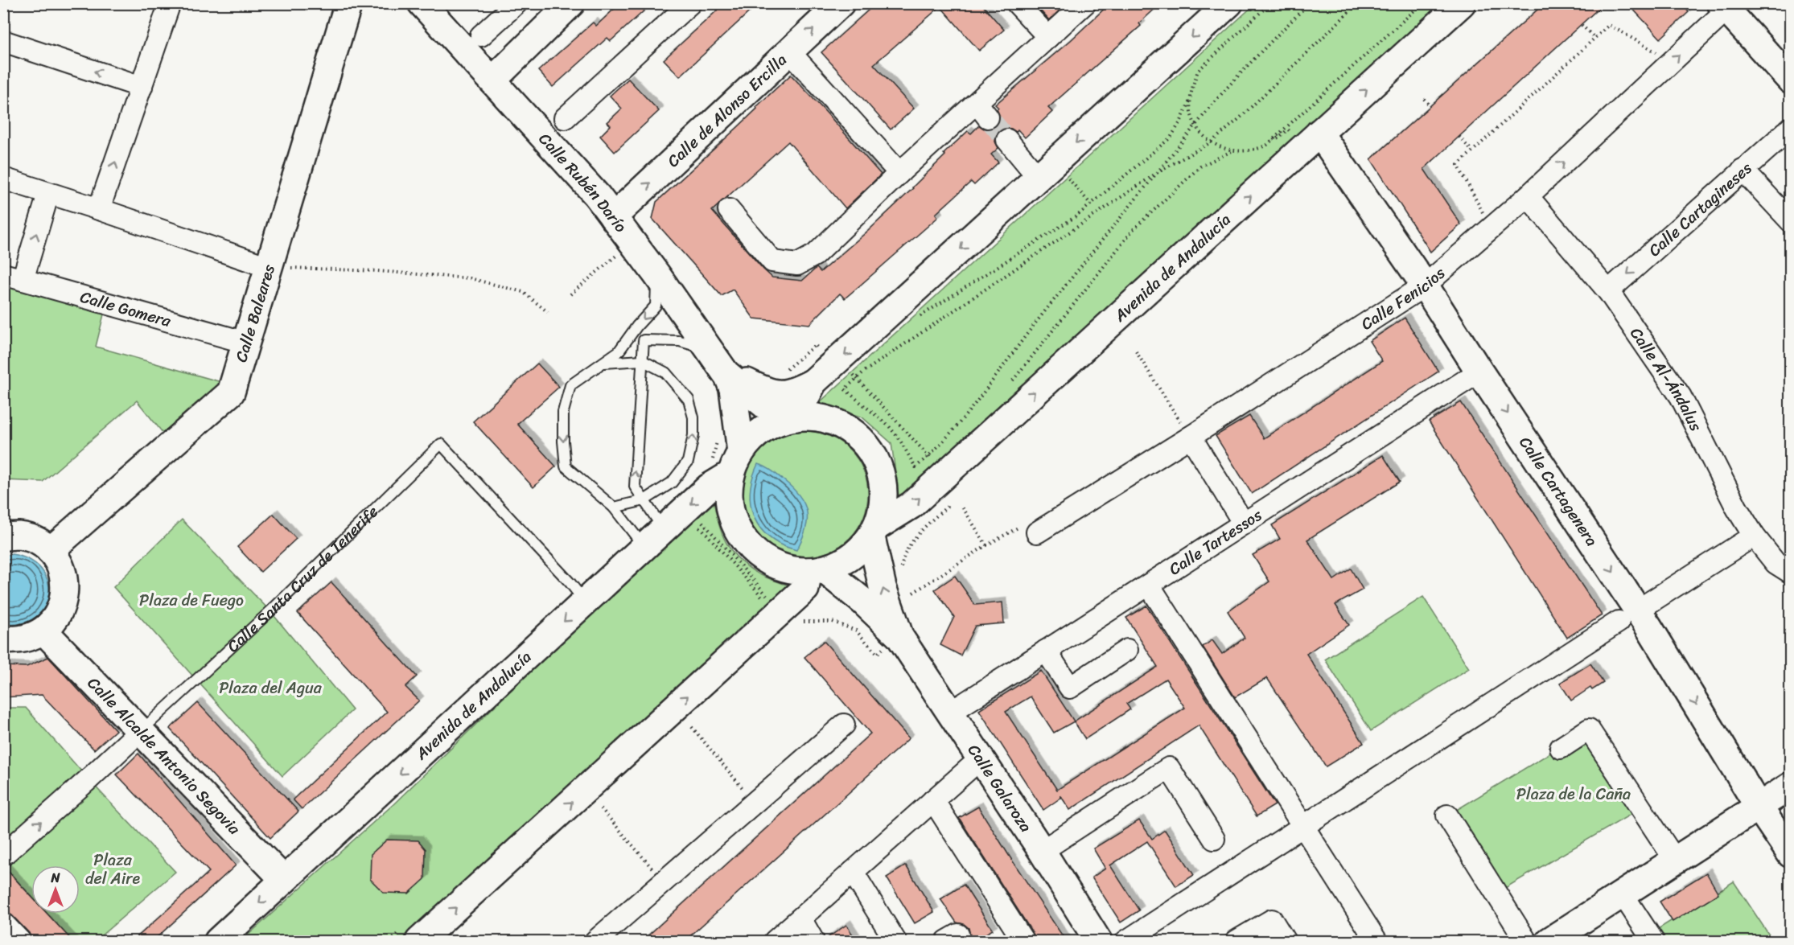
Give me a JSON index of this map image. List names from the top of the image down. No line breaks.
{"streets":{"street":["Calle de Alonso Ercilla","Calle Rubén Darío","Calle Cartagineses","Avenida de Andalucía","Calle Fenicios","Calle Gomera","Calle Baleares","Calle Al-Ándalus","Calle Cartagenera","Calle Tartessos","Calle Santa Cruz de Tenerife","Calle Alcalde Antonio Segovia","Calle Galaroza"]},"crossings":[["Calle de Alonso Ercilla","Calle Rubén Darío"],["Calle Rubén Darío","Avenida de Andalucía"],["Calle Rubén Darío","Calle Galaroza"],["Calle Cartagineses","Calle Al-Ándalus"],["Avenida de Andalucía","Calle Cartagenera"],["Avenida de Andalucía","Calle Santa Cruz de Tenerife"],["Avenida de Andalucía","Calle Alcalde Antonio Segovia"],["Avenida de Andalucía","Calle Galaroza"],["Calle Fenicios","Calle Al-Ándalus"],["Calle Fenicios","Calle Cartagenera"],["Calle Gomera","Calle Baleares"],["Calle Cartagenera","Calle Tartessos"],["Calle Tartessos","Calle Galaroza"],["Calle Santa Cruz de Tenerife","Calle Alcalde Antonio Segovia"]],"one_way":["Calle Cartagineses","Calle Cartagenera"],"parks":["Plaza de Fuego","Plaza del Agua","Plaza de la Caña","Plaza del Aire"],"north":"top"}
